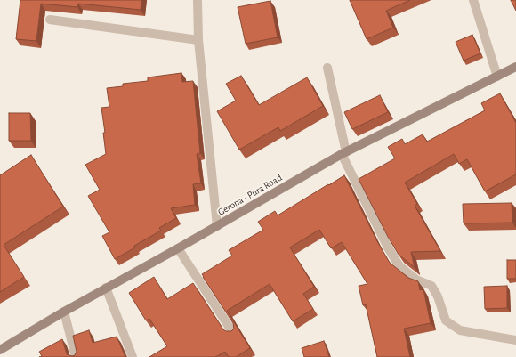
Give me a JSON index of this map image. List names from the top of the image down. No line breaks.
{"streets":{"main road":["Gerona - Pura Road"]}}
